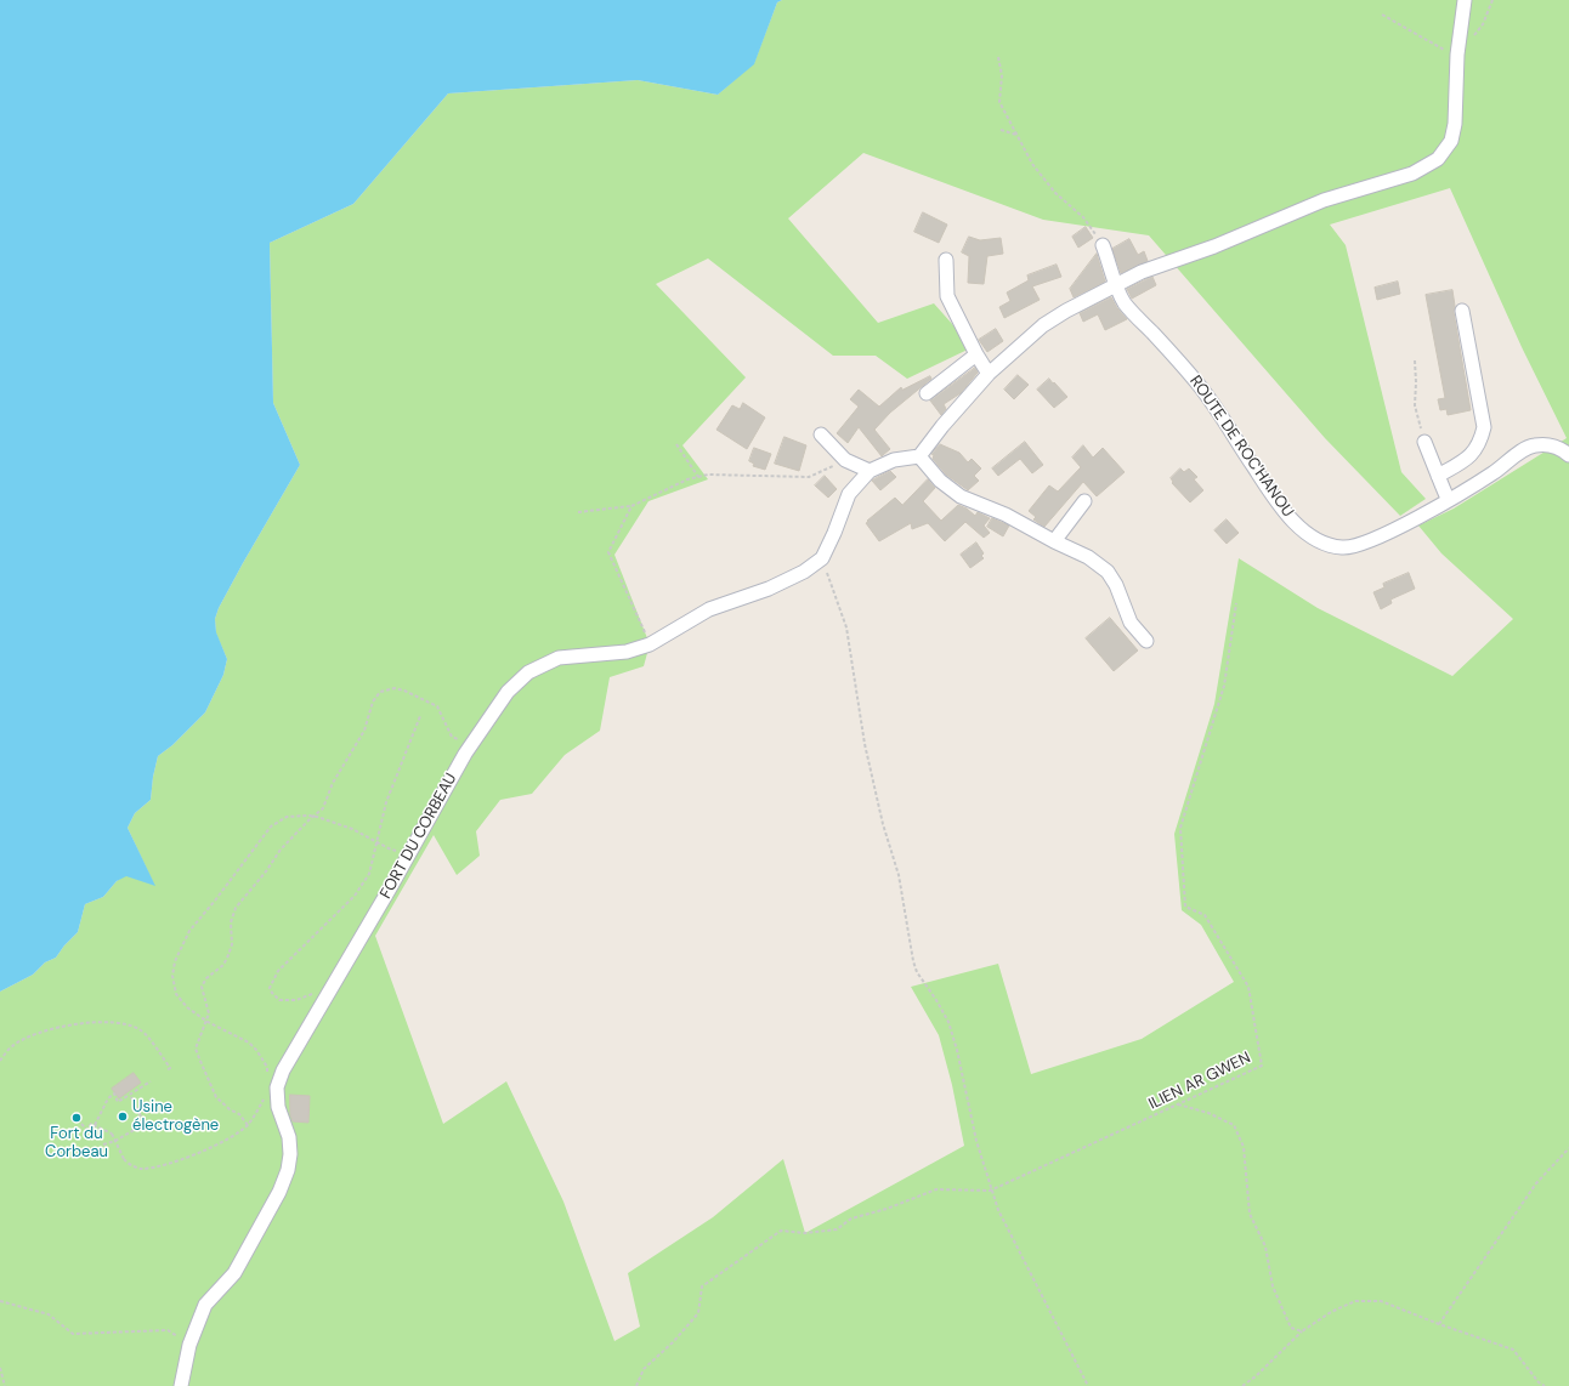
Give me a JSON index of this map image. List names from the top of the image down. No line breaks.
{"streets":{"street":["ROUTE DE ROC'HANOU","FORT DU CORBEAU"],"path":["ILIEN AR GWEN"]},"places":["Usine électrogène","Fort du Corbeau"]}
